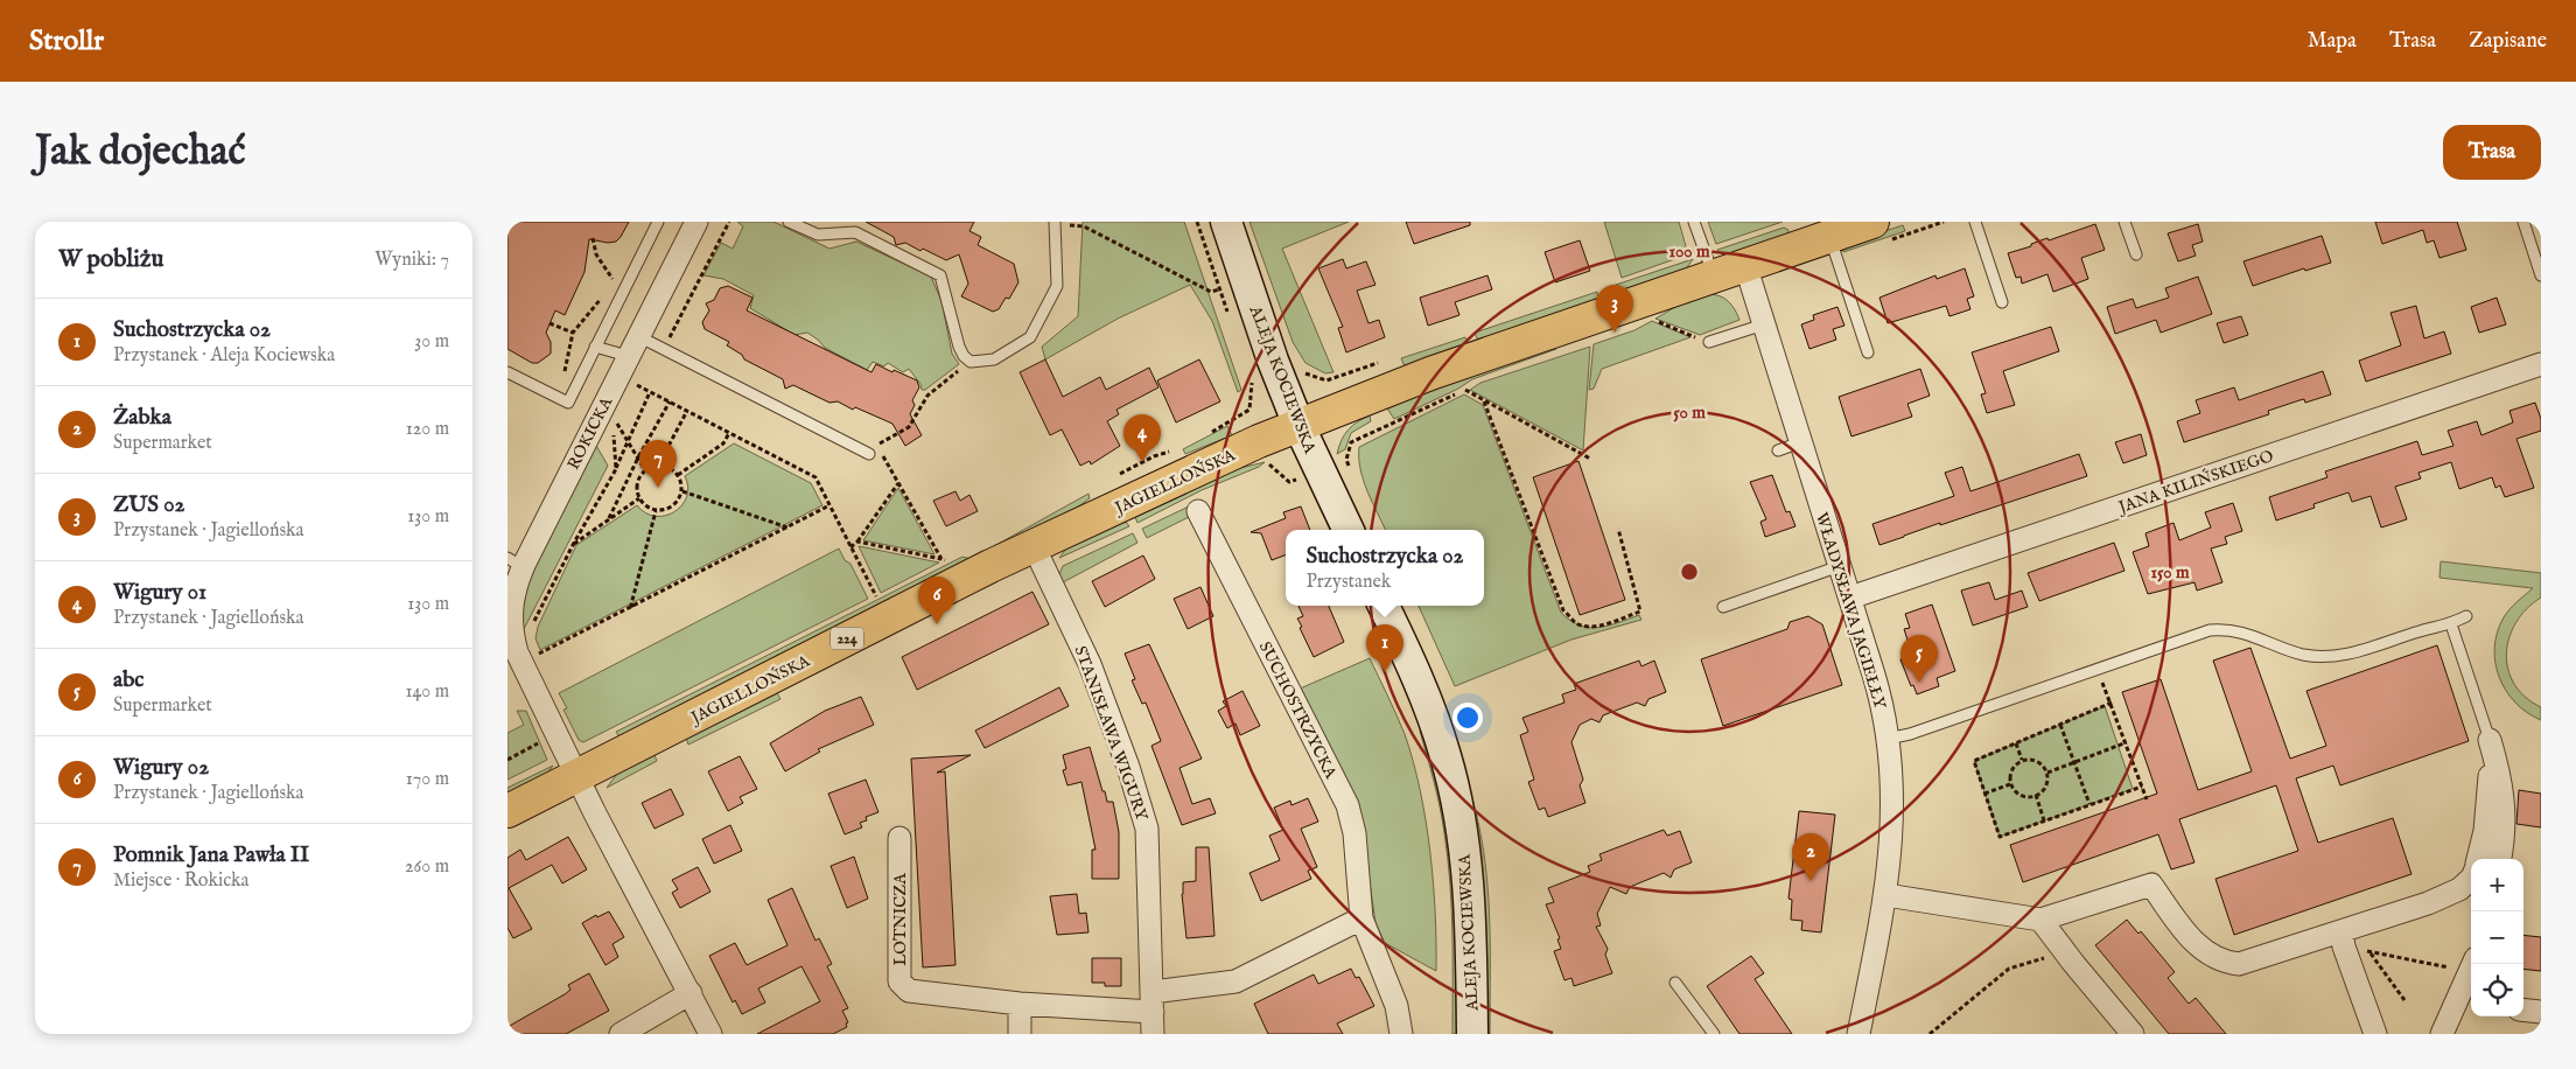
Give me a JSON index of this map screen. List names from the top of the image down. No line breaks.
{"streets":{"main road":["JAGIELLOŃSKA","224"],"street":["ALEJA KOCIEWSKA","ROKICKA","JANA KILIŃSKIEGO","WŁADYSŁAWA JAGIEŁŁY","SUCHOSTRZYCKA","STANISŁAWA WIGURY","LOTNICZA"]},"crossings":[["ALEJA KOCIEWSKA","JAGIELLOŃSKA"],["JAGIELLOŃSKA","WŁADYSŁAWA JAGIEŁŁY"],["JAGIELLOŃSKA","STANISŁAWA WIGURY"],["JANA KILIŃSKIEGO","WŁADYSŁAWA JAGIEŁŁY"],["STANISŁAWA WIGURY","LOTNICZA"]],"page":{"header":"Strollr","nav":["Mapa","Trasa","Zapisane"],"buttons":"Trasa","title":"Jak dojechać","heading":["W pobliżu","Wyniki: 7"],"pins":["3","4","7","6","1","5","2"],"list":[{"mark":"1","name":"Suchostrzycka 02","note":"Przystanek · Aleja Kociewska","value":"30 m"},{"mark":"2","name":"Żabka","note":"Supermarket","value":"120 m"},{"mark":"3","name":"ZUS 02","note":"Przystanek · Jagiellońska","value":"130 m"},{"mark":"4","name":"Wigury 01","note":"Przystanek · Jagiellońska","value":"130 m"},{"mark":"5","name":"abc","note":"Supermarket","value":"140 m"},{"mark":"6","name":"Wigury 02","note":"Przystanek · Jagiellońska","value":"170 m"},{"mark":"7","name":"Pomnik Jana Pawła II","note":"Miejsce · Rokicka","value":"260 m"}],"popup":["Suchostrzycka 02","Przystanek"],"map_buttons":["+","−"]},"rings":["100 m","50 m","150 m"]}
